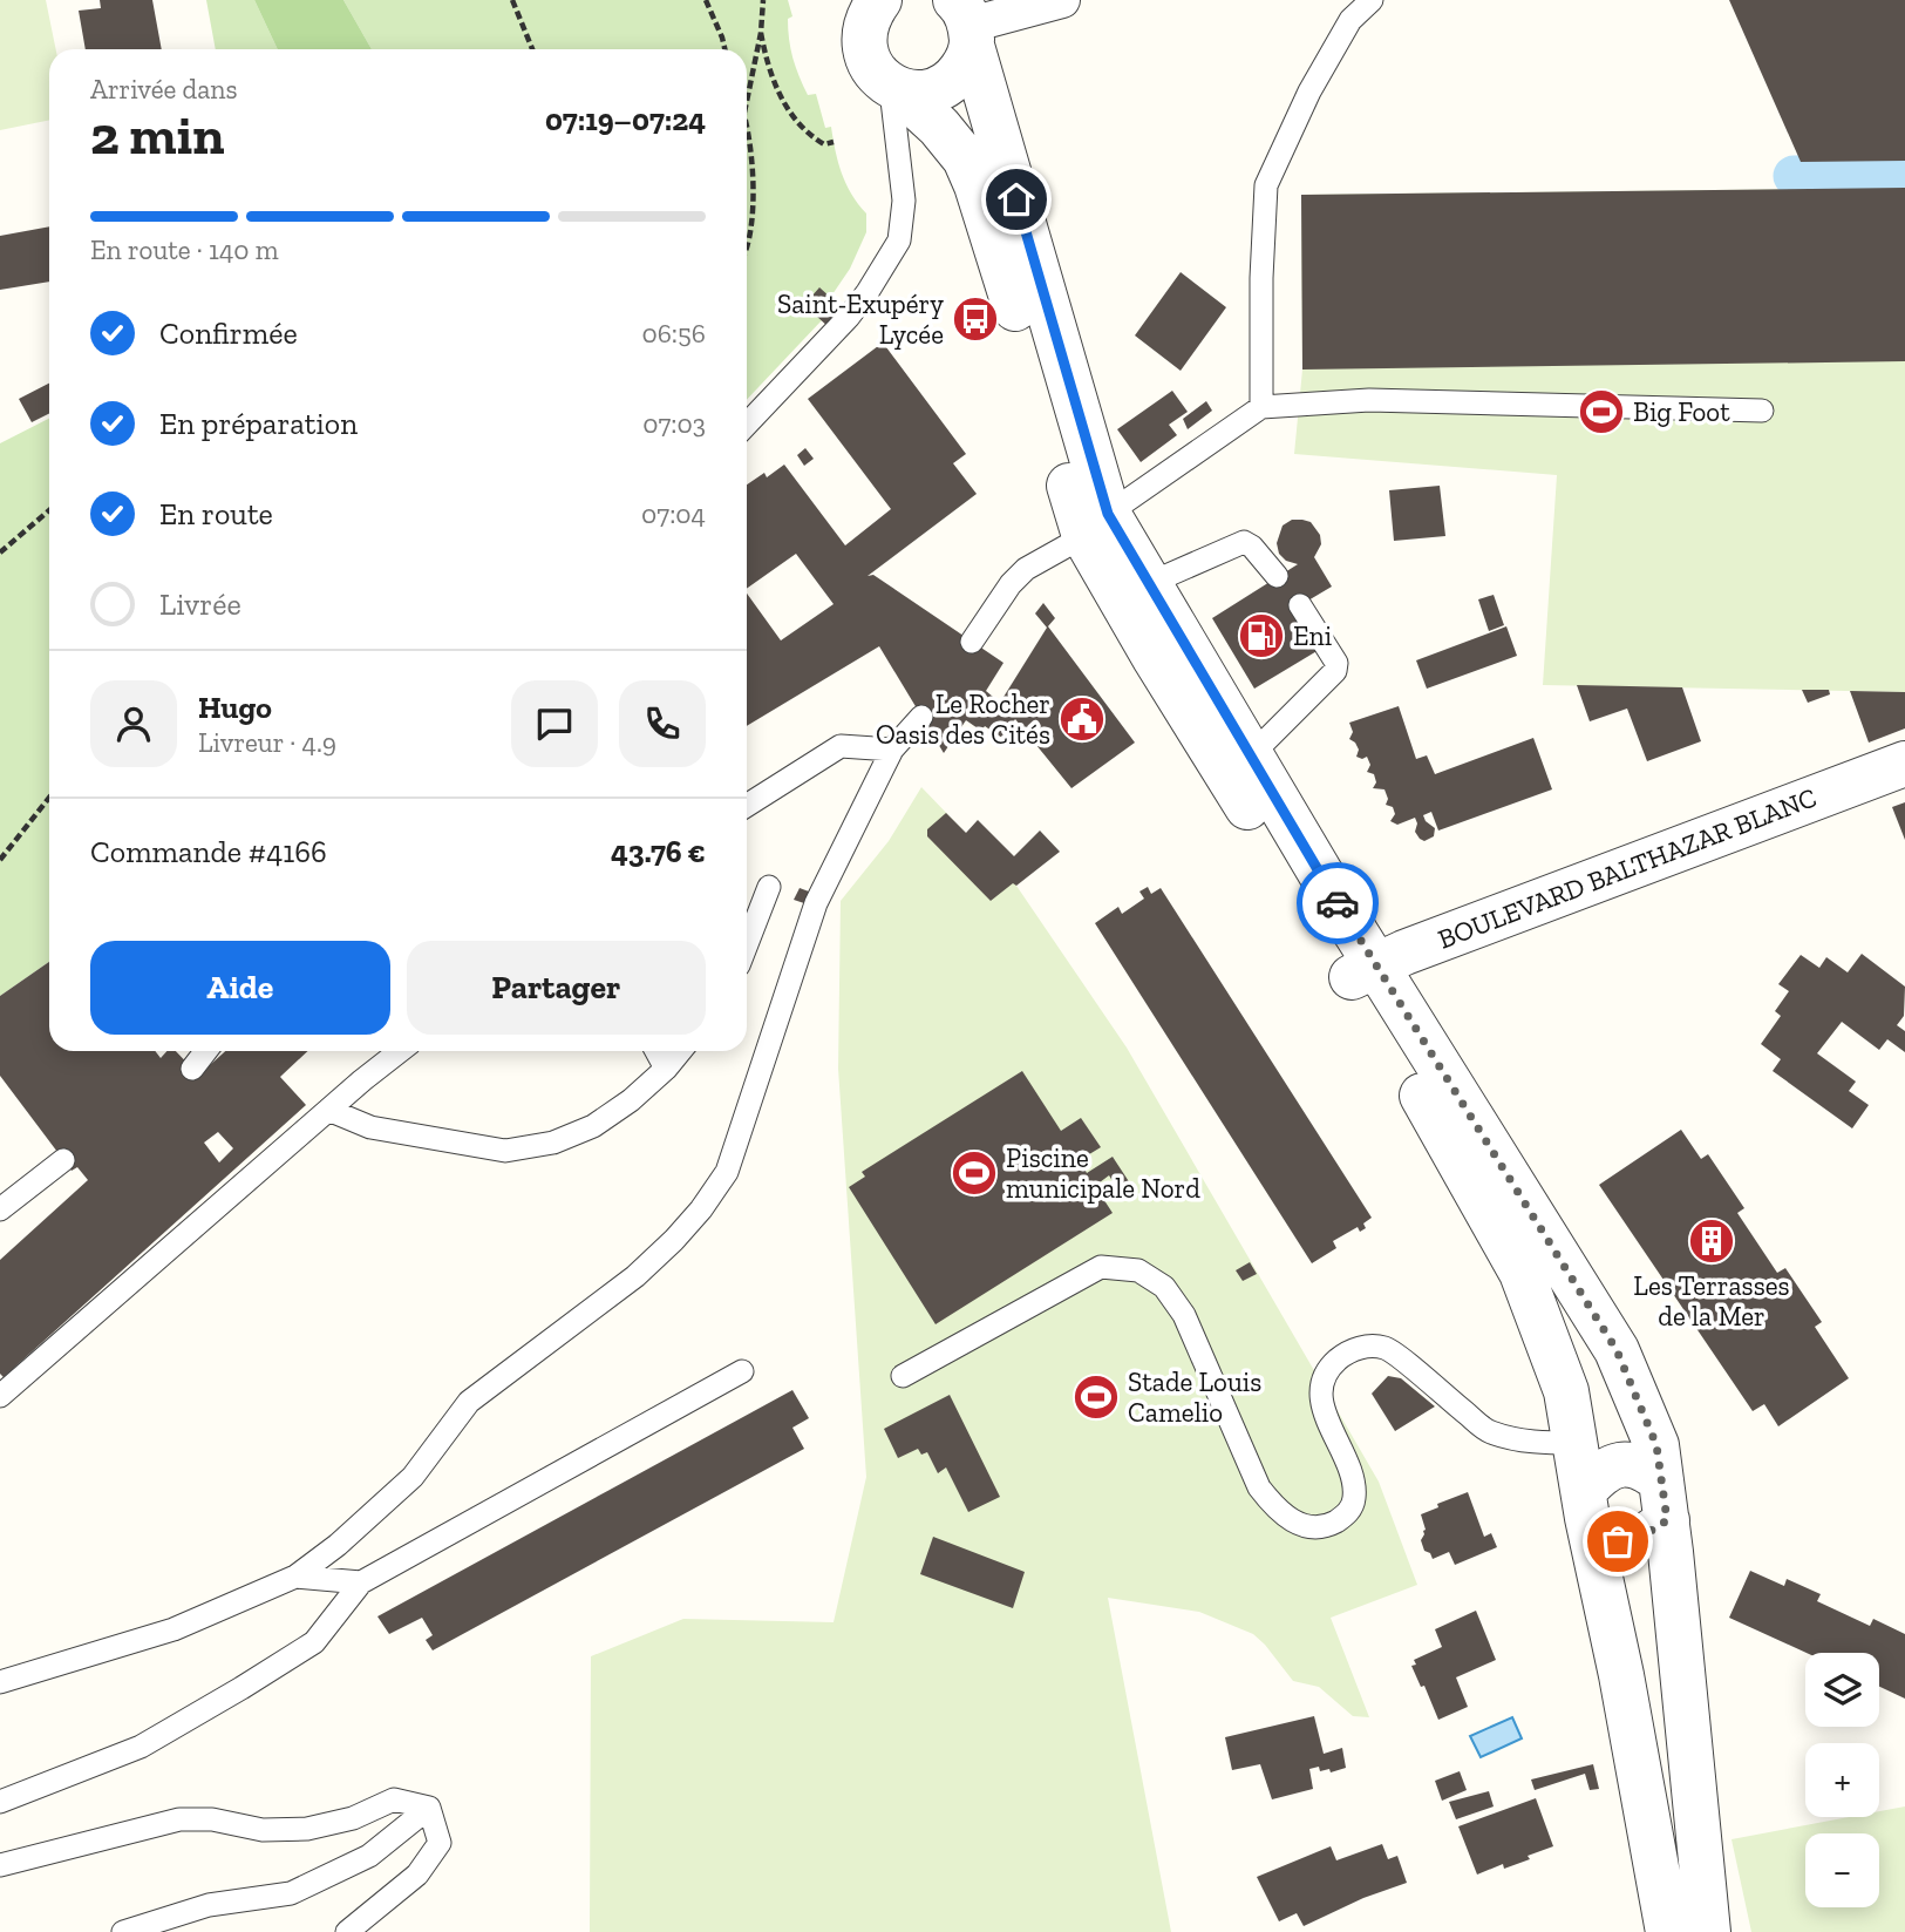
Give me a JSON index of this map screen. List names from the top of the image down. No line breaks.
{"streets":{"street":["BOULEVARD BALTHAZAR BLANC"]},"places":{"bus stop":["Saint-Exupéry Lycée"],"sports":["Big Foot","Piscine municipale Nord","Stade Louis Camelio"],"fuel station":["Eni"],"public building":["Le Rocher Oasis des Cités"],"building":["Les Terrasses de la Mer"]},"page":{"heading":["2 min","Arrivée dans","07:19–07:24"],"panel":["Hugo","Livreur · 4.9","Commande #4166","43.76 €"],"bar":"En route · 140 m","list":[["Confirmée","06:56"],["En préparation","07:03"],["En route","07:04"],"Livrée"],"buttons":["Aide","Partager"],"map_buttons":["+","−"]}}
